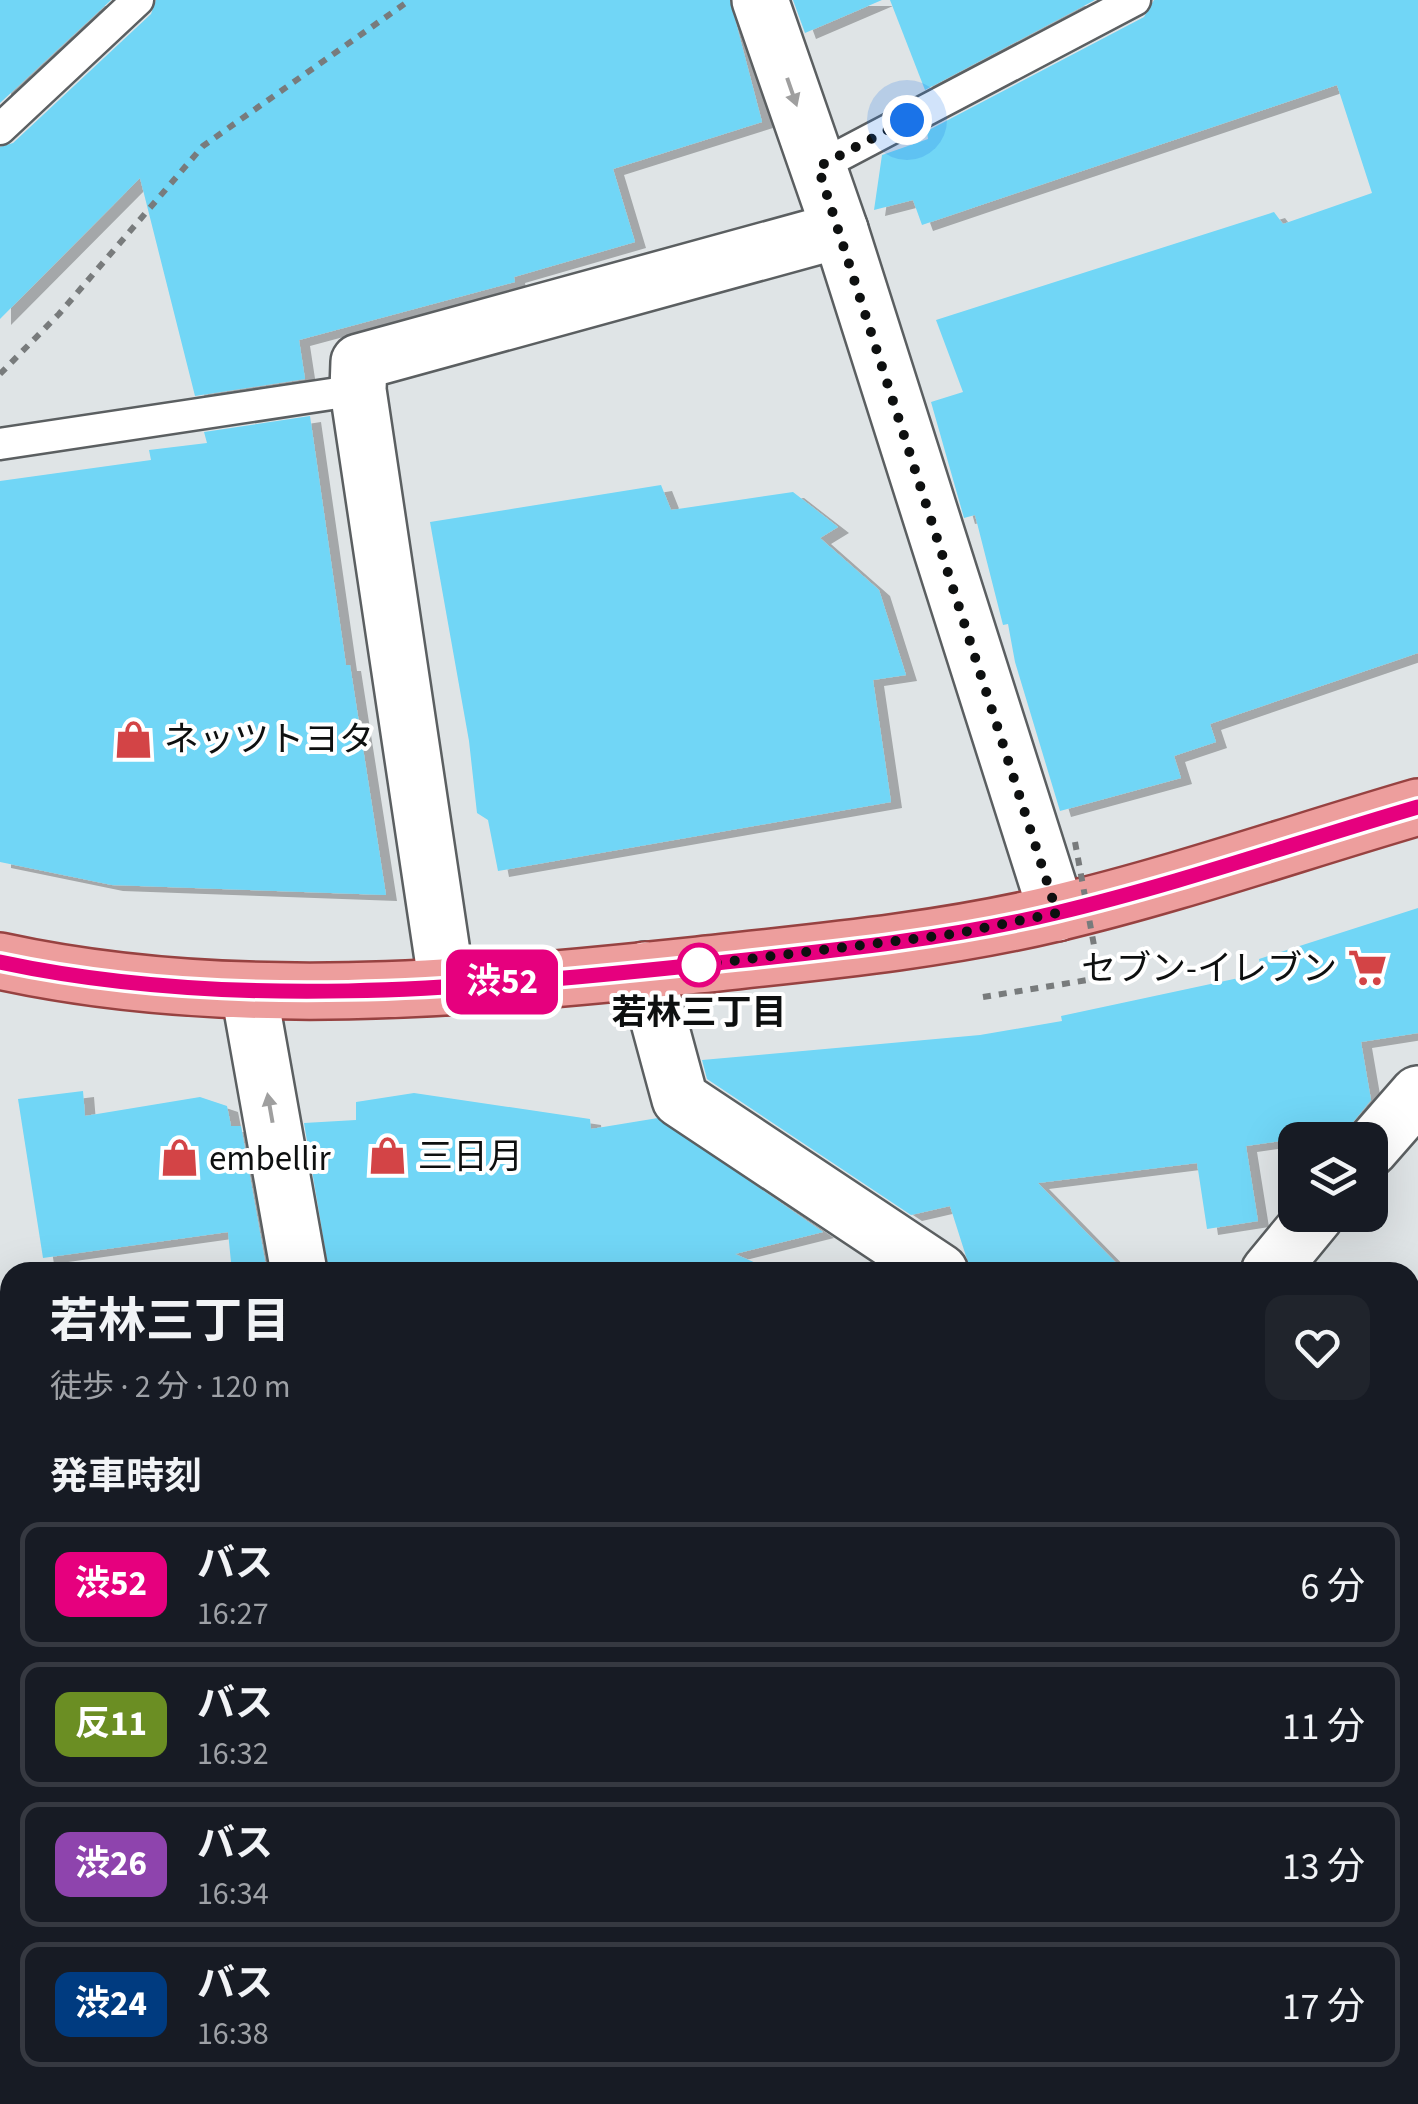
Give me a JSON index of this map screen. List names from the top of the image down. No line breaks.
{"places":{"shop":["ネッツトヨタ","三日月","embellir"],"other":["若林三丁目"],"supermarket":["セブン-イレブン"]},"lines":["bus line 渋52"],"page":{"on_map":"渋52","heading":[["若林三丁目","徒歩 · 2 分 · 120 m"],"発車時刻"],"list":[{"mark":"渋52","name":"バス","note":"16:27","value":"6 分"},{"mark":"反11","name":"バス","note":"16:32","value":"11 分"},{"mark":"渋26","name":"バス","note":"16:34","value":"13 分"},{"mark":"渋24","name":"バス","note":"16:38","value":"17 分"}]}}
